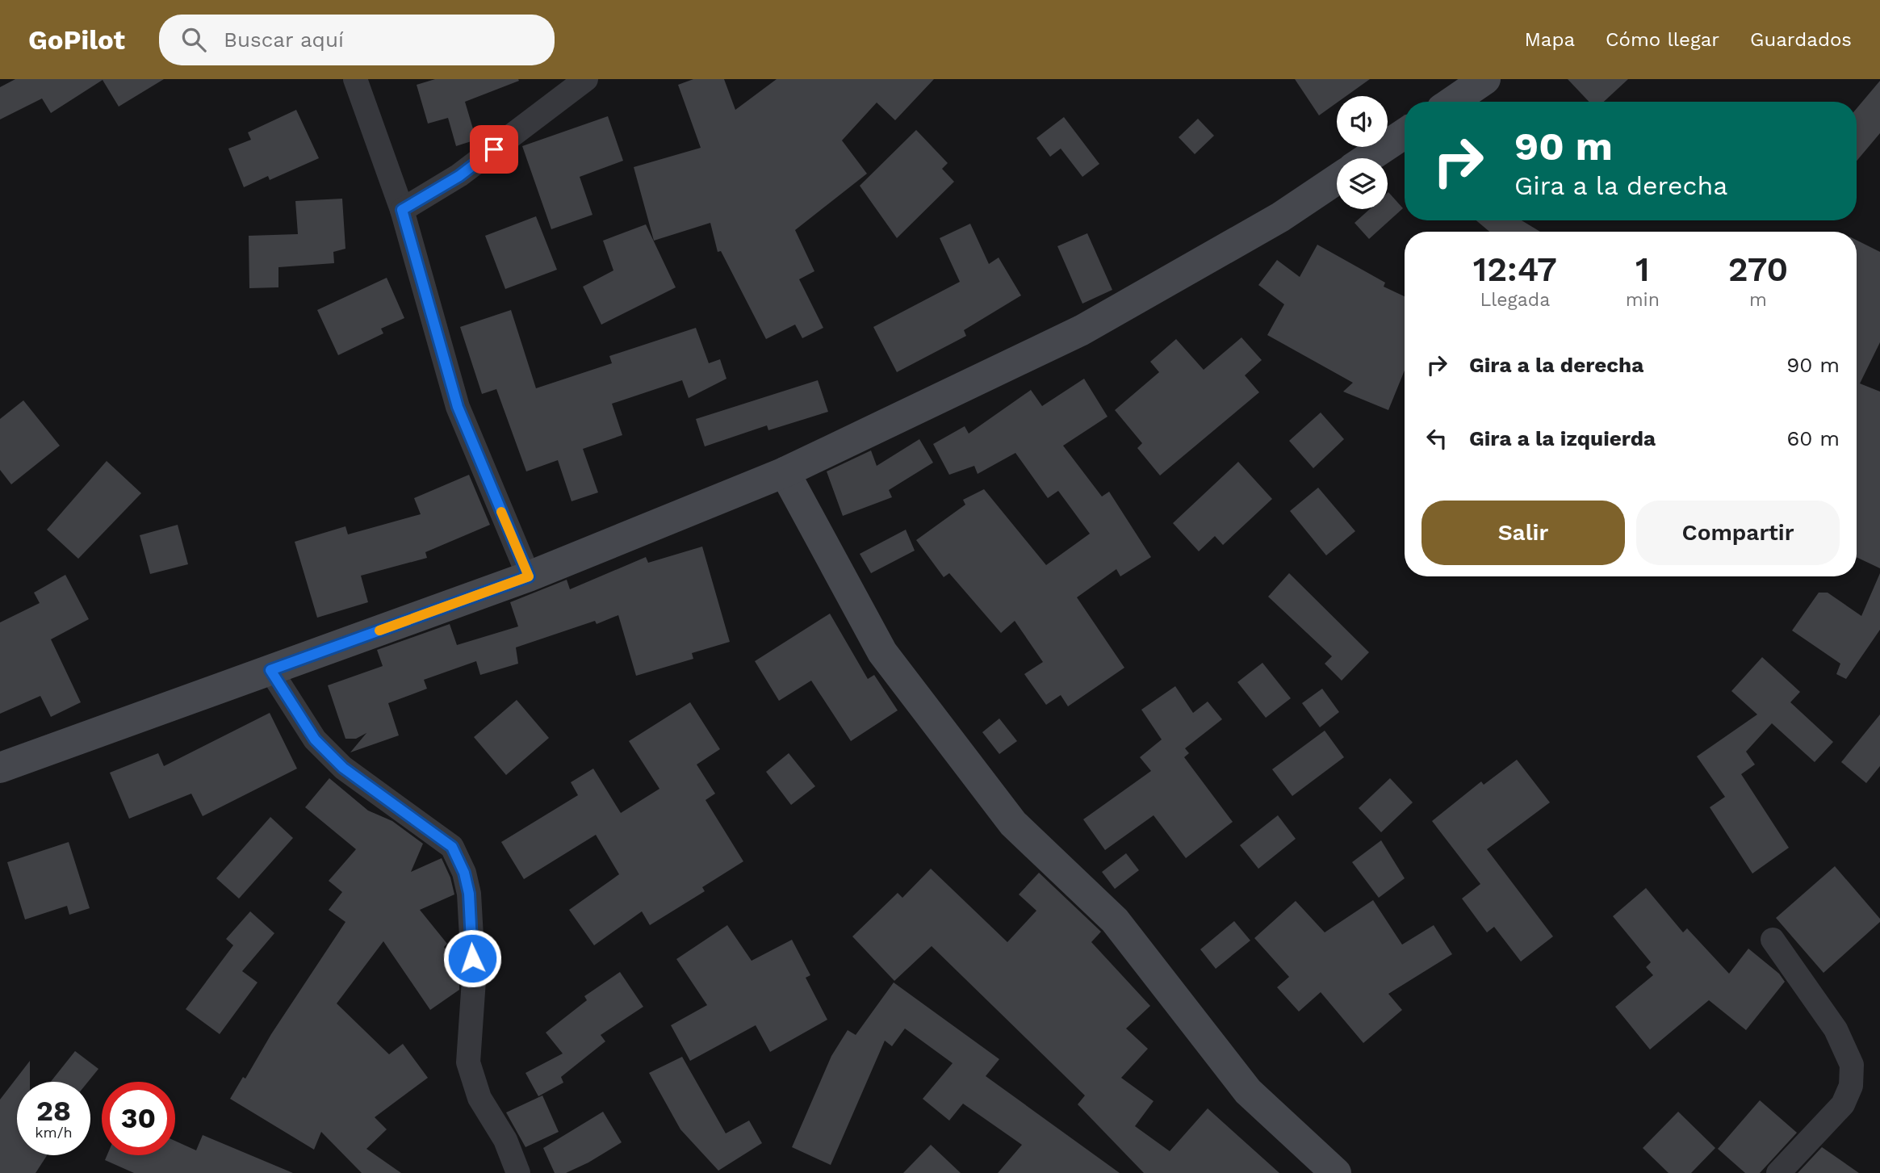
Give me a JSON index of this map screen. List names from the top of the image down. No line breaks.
{"page":{"header":"GoPilot","search":"Buscar aquí","nav":["Mapa","Cómo llegar","Guardados"],"turn":["90 m","Gira a la derecha"],"eta":["12:47","Llegada","1","min","270","m"],"list":[{"name":"Gira a la derecha","value":"90 m"},{"name":"Gira a la izquierda","value":"60 m"}],"buttons":["Salir","Compartir"],"speed":"28 km/h","limit":"30"}}
